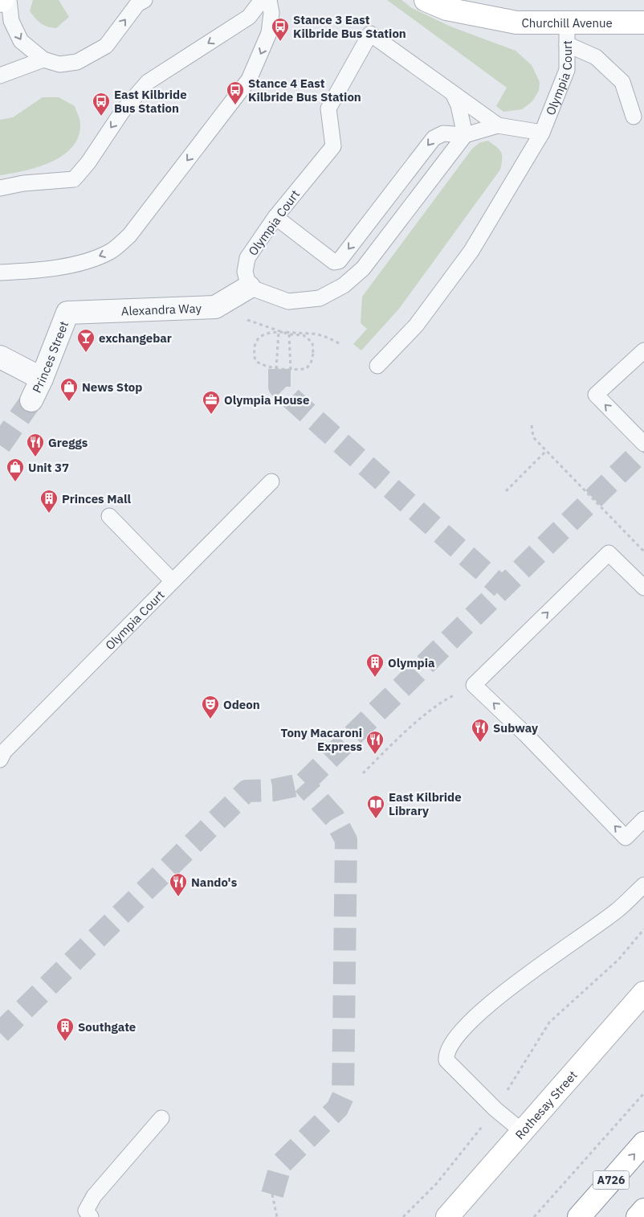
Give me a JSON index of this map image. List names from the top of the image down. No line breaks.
{"streets":{"main road":["Churchill Avenue","Rothesay Street","A726"],"street":["Alexandra Way","Princes Street"],"lane":["Olympia Court"]},"crossings":[["Churchill Avenue","Olympia Court"],["Olympia Court","Alexandra Way"],["Alexandra Way","Princes Street"]],"places":{"bus stop":["Stance 3 East Kilbride Bus Station","Stance 4 East Kilbride Bus Station","East Kilbride Bus Station"],"bar":["exchangebar"],"shop":["News Stop","Unit 37"],"office":["Olympia House"],"restaurant":["Greggs","Subway","Tony Macaroni Express","Nando's"],"building":["Princes Mall","Olympia","Southgate"],"theatre":["Odeon"],"library":["East Kilbride Library"]}}
